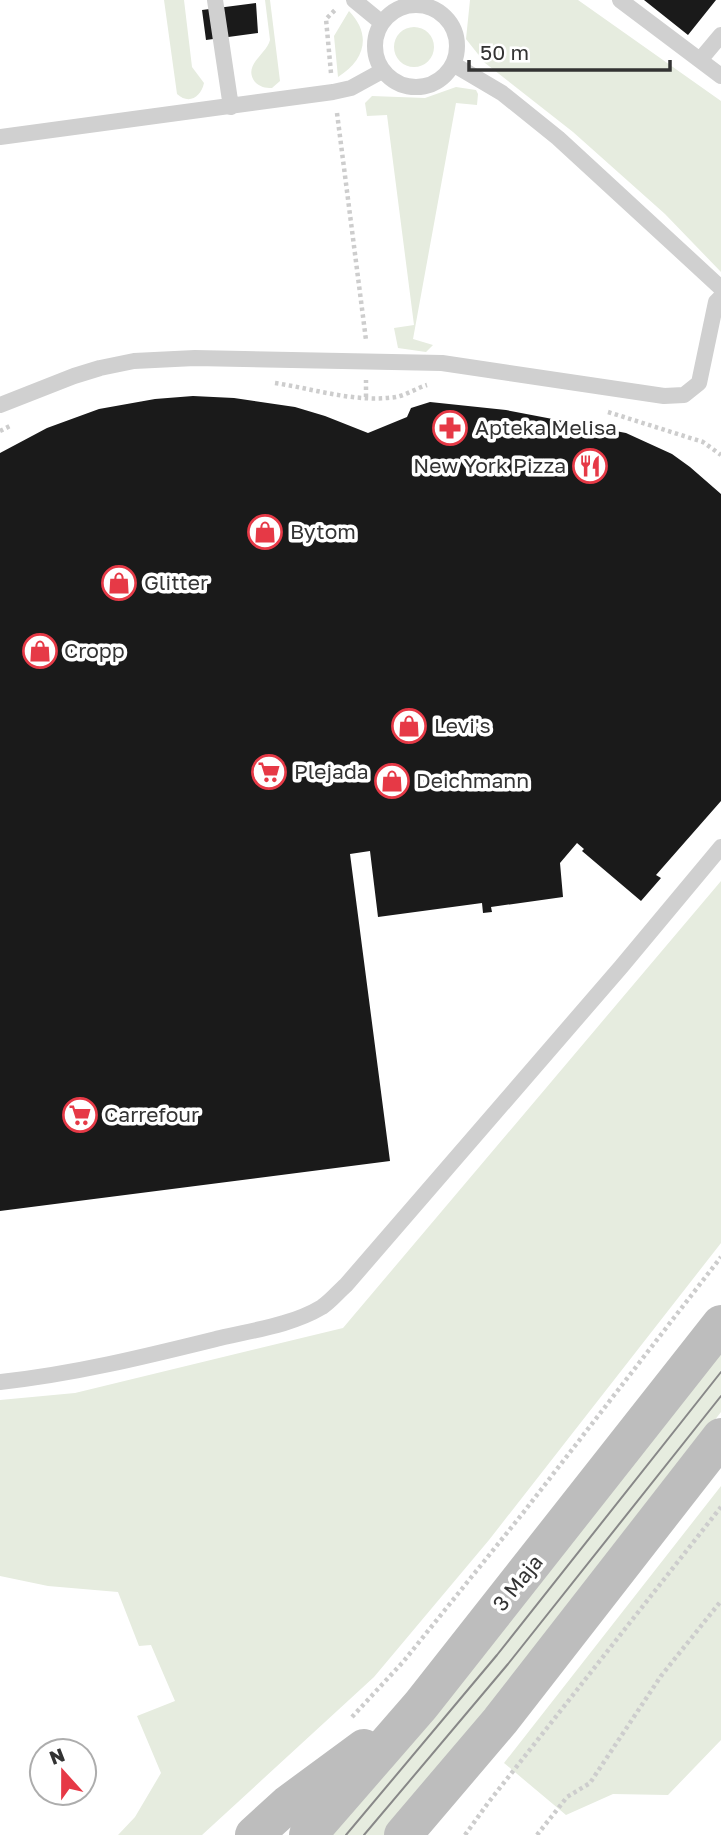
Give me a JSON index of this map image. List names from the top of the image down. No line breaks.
{"streets":{"main road":["3 Maja"]},"places":{"pharmacy":["Apteka Melisa"],"restaurant":["New York Pizza"],"shop":["Bytom","Glitter","Cropp","Levi's","Deichmann"],"supermarket":["Plejada","Carrefour"]},"scale_bar":"50 m","north":"top"}
